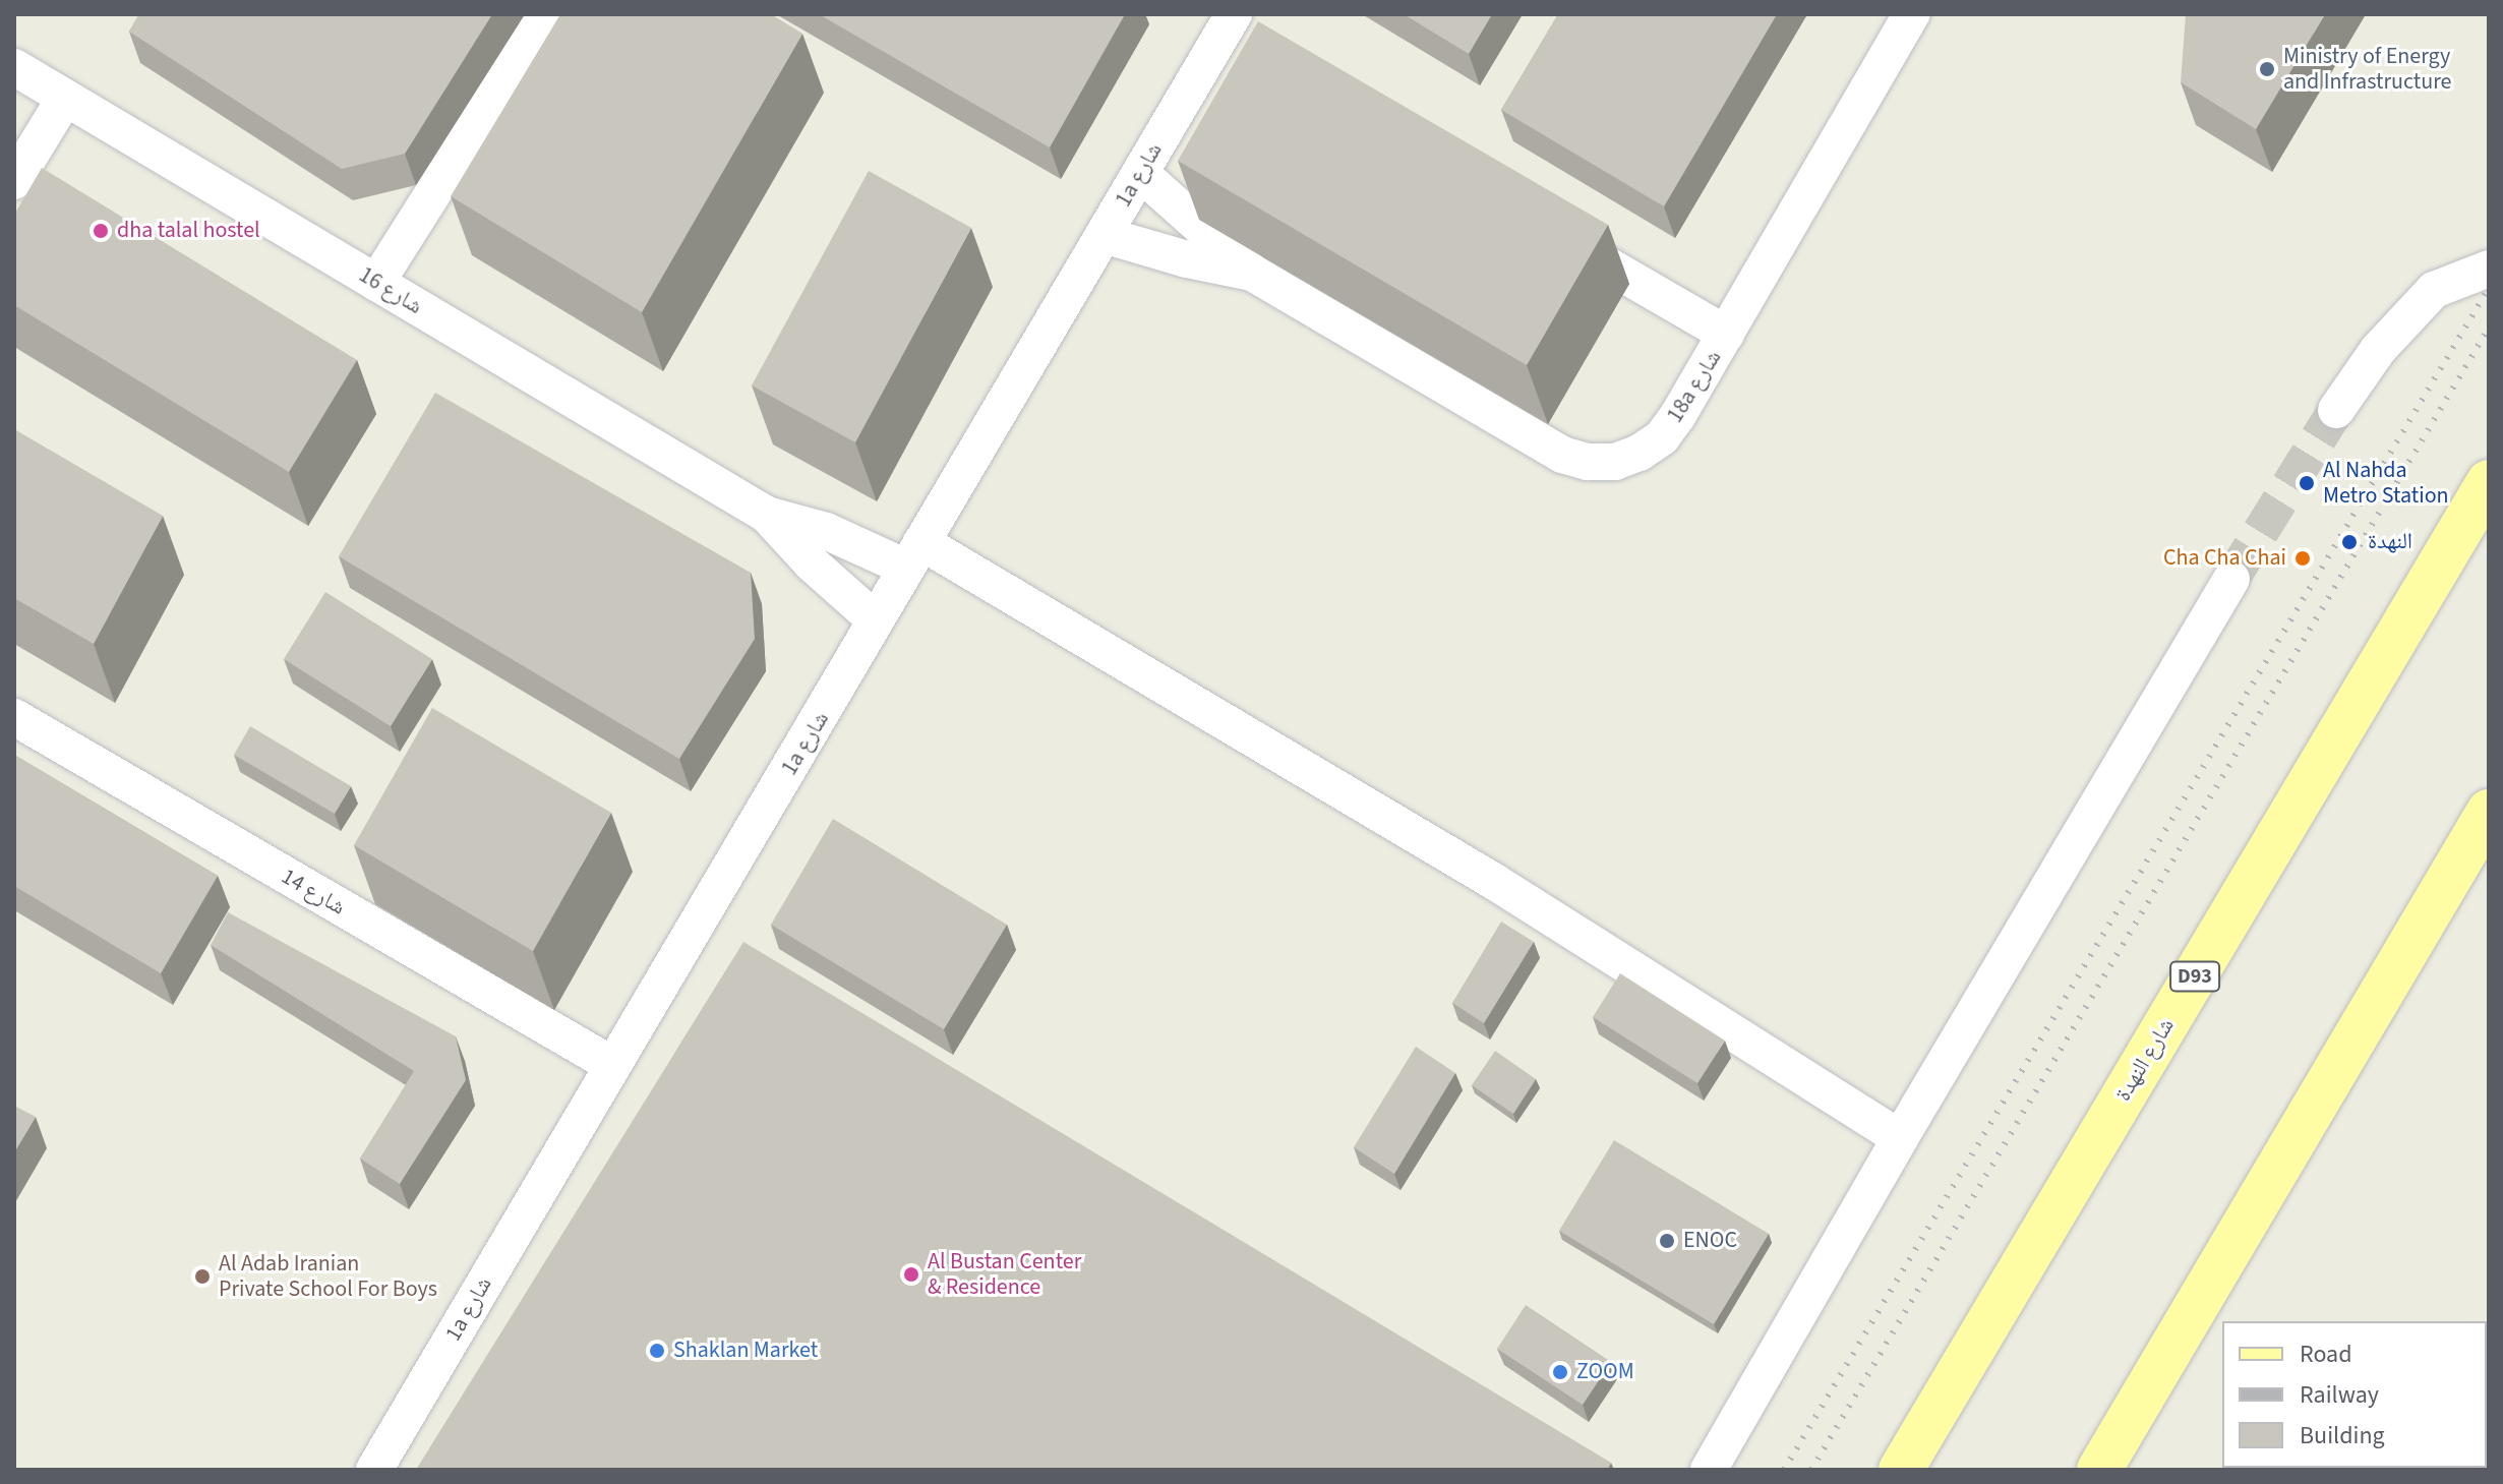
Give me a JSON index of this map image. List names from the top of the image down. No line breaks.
{"streets":{"main road":["D93","شارع النهدة"],"street":["1a شارع","شارع 16","18a شارع","شارع 14"]},"crossings":[["1a شارع","شارع 16"],["1a شارع","18a شارع"],["1a شارع","شارع 14"]],"places":["Ministry of Energy and Infrastructure","dha talal hostel","Al Nahda Metro Station","النهدة","Cha Cha Chai","ENOC","Al Bustan Center & Residence","Al Adab Iranian Private School For Boys","Shaklan Market","ZOOM"],"legend":["Road","Railway","Building"]}
